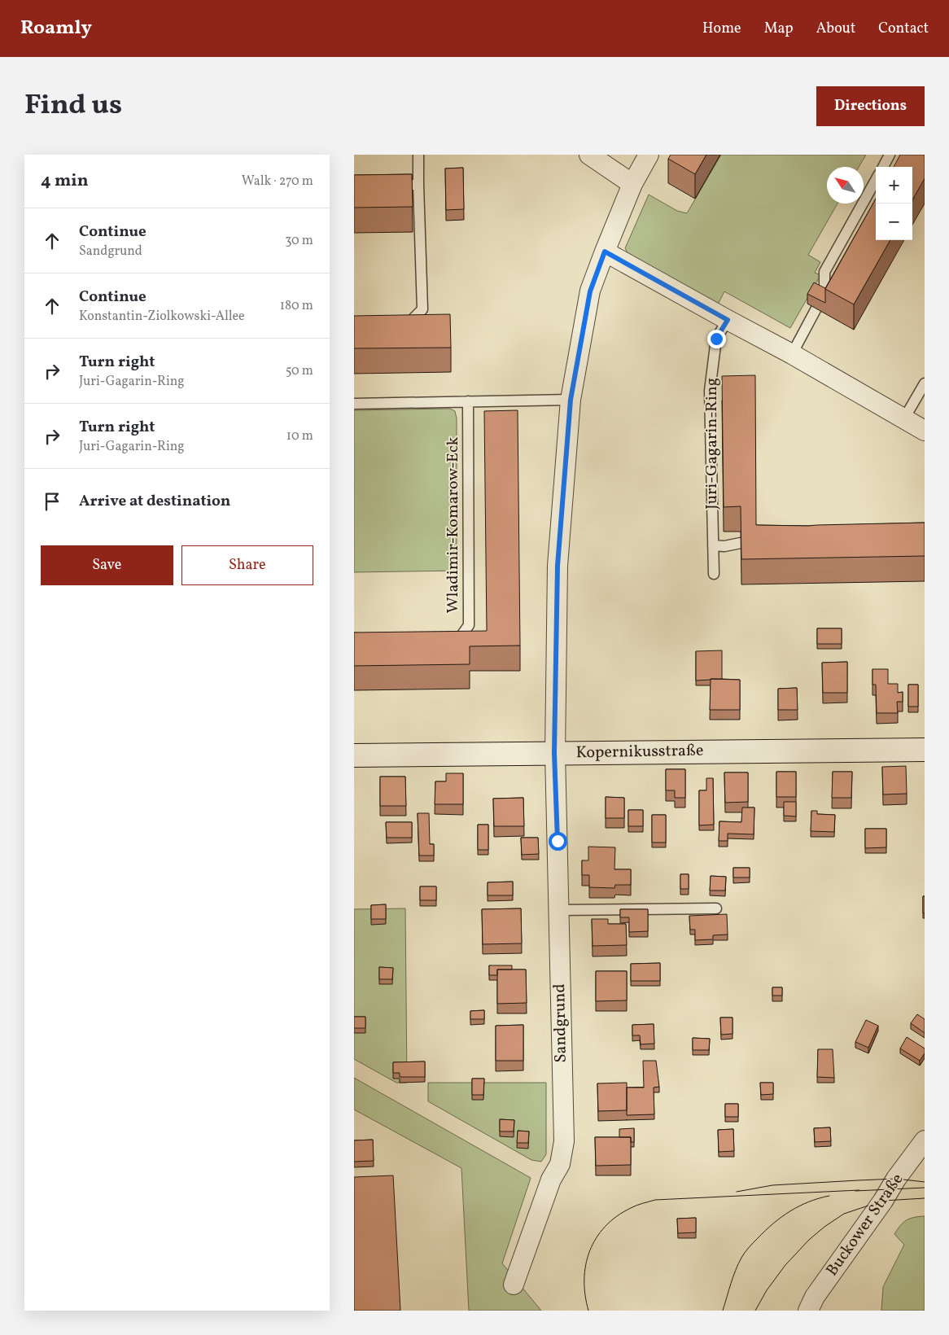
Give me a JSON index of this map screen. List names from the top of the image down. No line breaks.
{"streets":{"main road":["Kopernikusstraße"],"street":["Sandgrund","Buckower Straße"],"lane":["Juri-Gagarin-Ring","Wladimir-Komarow-Eck"]},"crossings":[["Kopernikusstraße","Sandgrund"]],"north":"top left","page":{"header":"Roamly","nav":["Home","Map","About","Contact"],"title":"Find us","buttons":["Directions",["Save","Share"]],"heading":["4 min","Walk · 270 m"],"map_buttons":["+","−"],"list":[["Continue","Sandgrund","30 m"],["Continue","Konstantin-Ziolkowski-Allee","180 m"],["Turn right","Juri-Gagarin-Ring","50 m"],["Turn right","Juri-Gagarin-Ring","10 m"],"Arrive at destination"]}}
